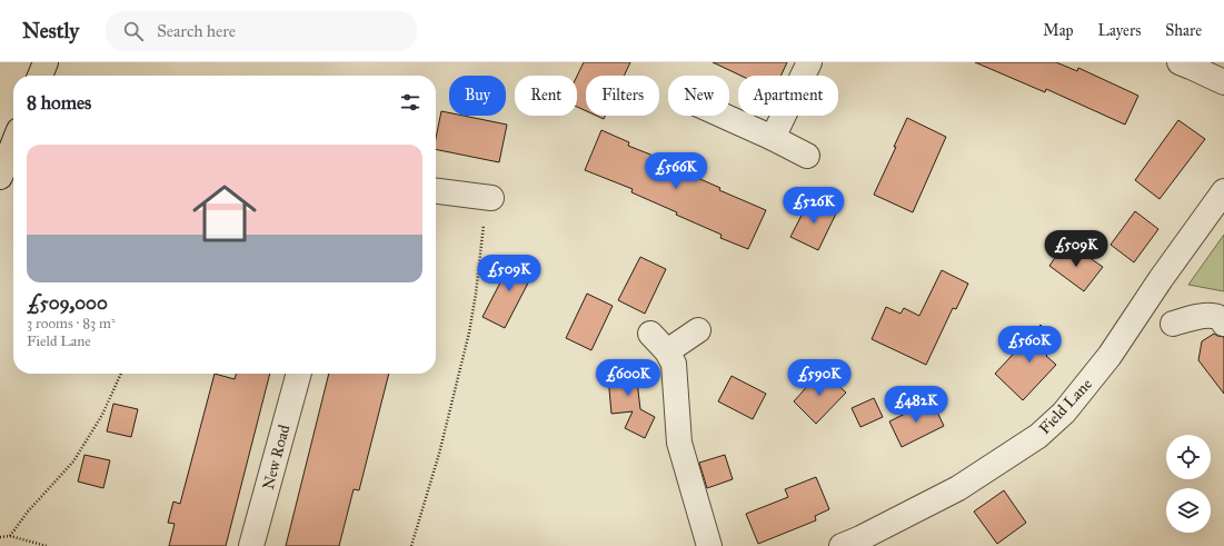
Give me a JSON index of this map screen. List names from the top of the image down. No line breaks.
{"streets":{"street":["Field Lane","New Road"]},"page":{"header":"Nestly","search":"Search here","nav":["Map","Layers","Share"],"chip":["Buy","Rent","Filters","New","Apartment"],"heading":"8 homes","list":[{"name":"£509,000","note":"3 rooms · 83 m² · Field Lane"}],"price":["£566K","£526K","£509K","£509K","£560K","£600K","£590K","£482K"]}}
